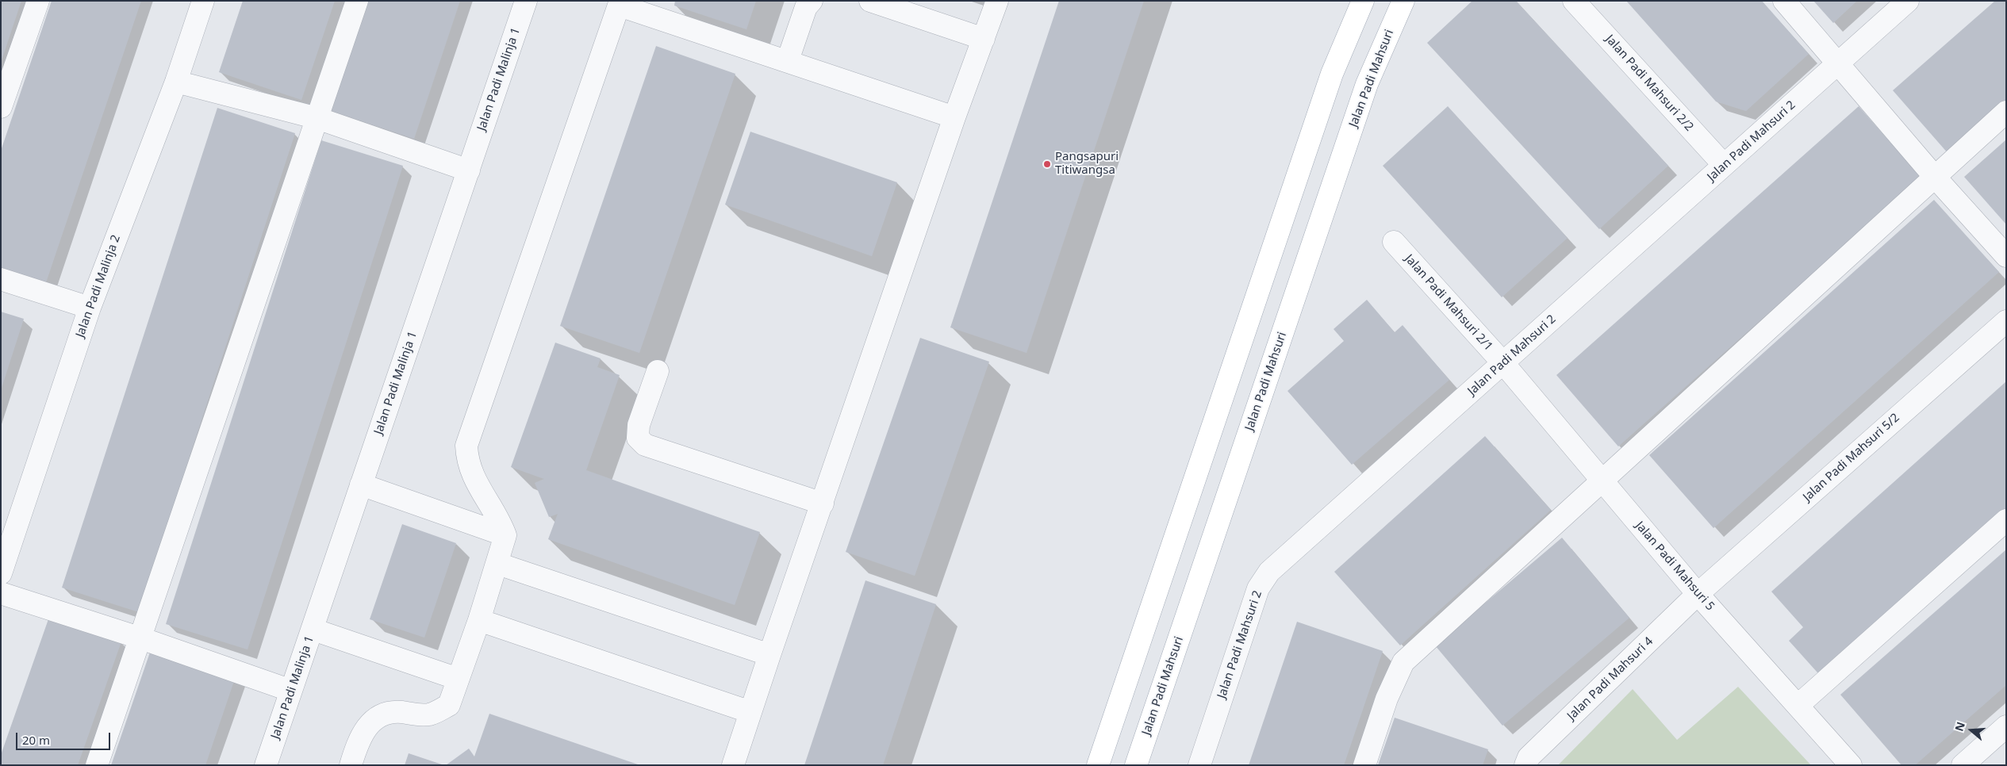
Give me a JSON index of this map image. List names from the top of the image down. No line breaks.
{"streets":{"main road":["Jalan Padi Mahsuri"],"street":["Jalan Padi Malinja 1","Jalan Padi Mahsuri 2/2","Jalan Padi Mahsuri 2","Jalan Padi Malinja 2","Jalan Padi Mahsuri 2/1","Jalan Padi Mahsuri 5/2","Jalan Padi Mahsuri 5","Jalan Padi Mahsuri 4"]},"crossings":[["Jalan Padi Mahsuri 2/2","Jalan Padi Mahsuri 2"],["Jalan Padi Mahsuri 2","Jalan Padi Mahsuri 2/1"],["Jalan Padi Mahsuri 2","Jalan Padi Mahsuri 5"],["Jalan Padi Mahsuri 2/1","Jalan Padi Mahsuri 5"],["Jalan Padi Mahsuri 5/2","Jalan Padi Mahsuri 5"],["Jalan Padi Mahsuri 5/2","Jalan Padi Mahsuri 4"],["Jalan Padi Mahsuri 5","Jalan Padi Mahsuri 4"]],"places":["Pangsapuri Titiwangsa"],"scale_bar":"20 m","north":"left"}
